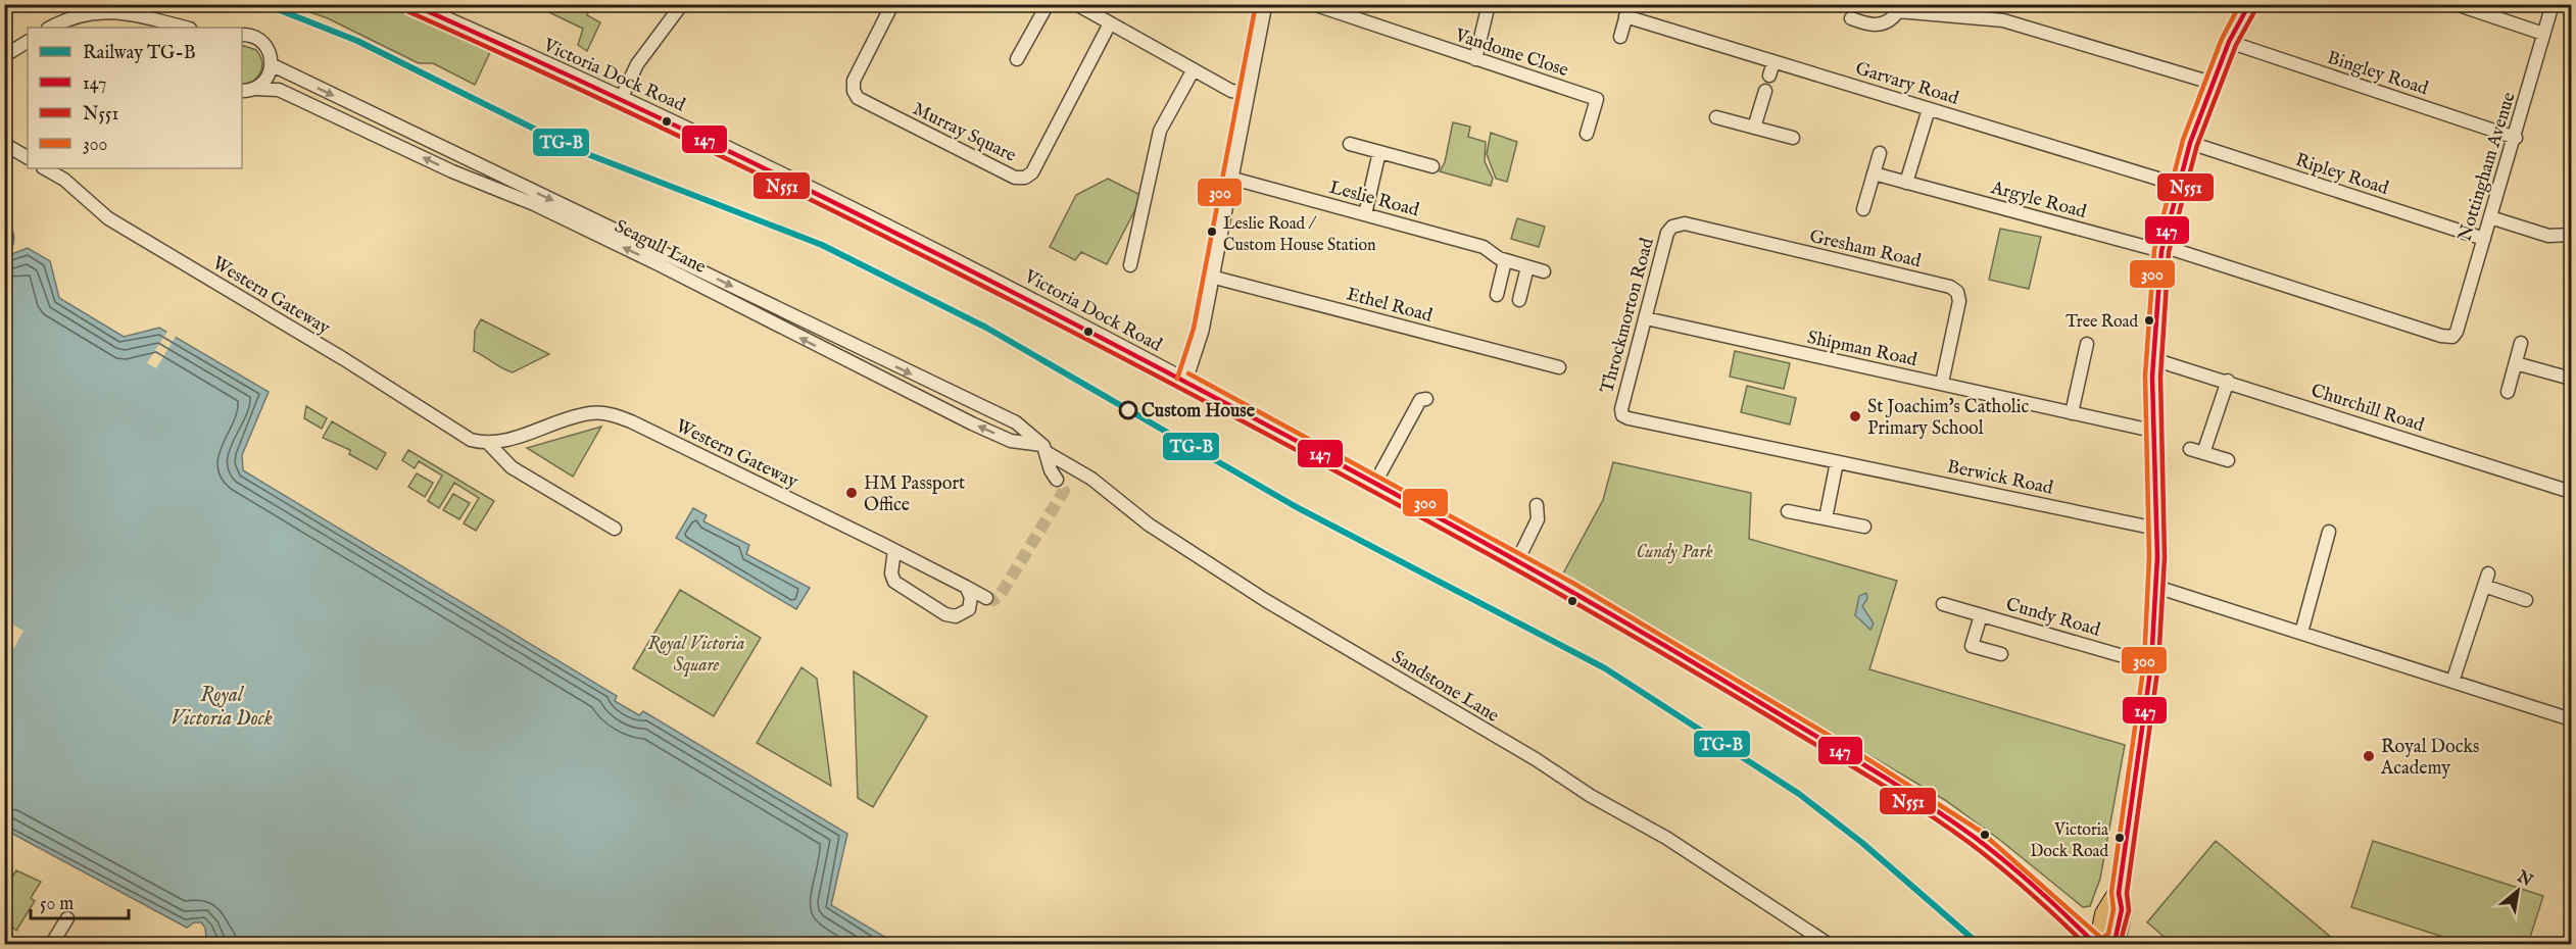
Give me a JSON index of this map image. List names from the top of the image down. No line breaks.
{"streets":{"street":["Vandome Close","Bingley Road","Victoria Dock Road","Garvary Road","Murray Square","Nottingham Avenue","Ripley Road","Leslie Road","Argyle Road","Seagull Lane","Gresham Road","Western Gateway","Ethel Road","Throckmorton Road","Shipman Road","Churchill Road","Berwick Road","Cundy Road","Sandstone Lane"]},"crossings":[["Bingley Road","Nottingham Avenue"],["Nottingham Avenue","Ripley Road"],["Nottingham Avenue","Argyle Road"],["Seagull Lane","Sandstone Lane"],["Gresham Road","Throckmorton Road"],["Gresham Road","Shipman Road"],["Throckmorton Road","Shipman Road"],["Throckmorton Road","Berwick Road"]],"water":["Royal Victoria Dock"],"parks":["Cundy Park","Royal Victoria Square"],"places":["Leslie Road / Custom House Station","Tree Road","Custom House","St Joachim's Catholic Primary School","HM Passport Office","Royal Docks Academy","Victoria Dock Road"],"lines":["rail line TG-B","transit line 147","transit line 300","transit line N551"],"legend":["Railway TG-B","147","N551","300"],"scale_bar":"50 m","north":"top right"}
